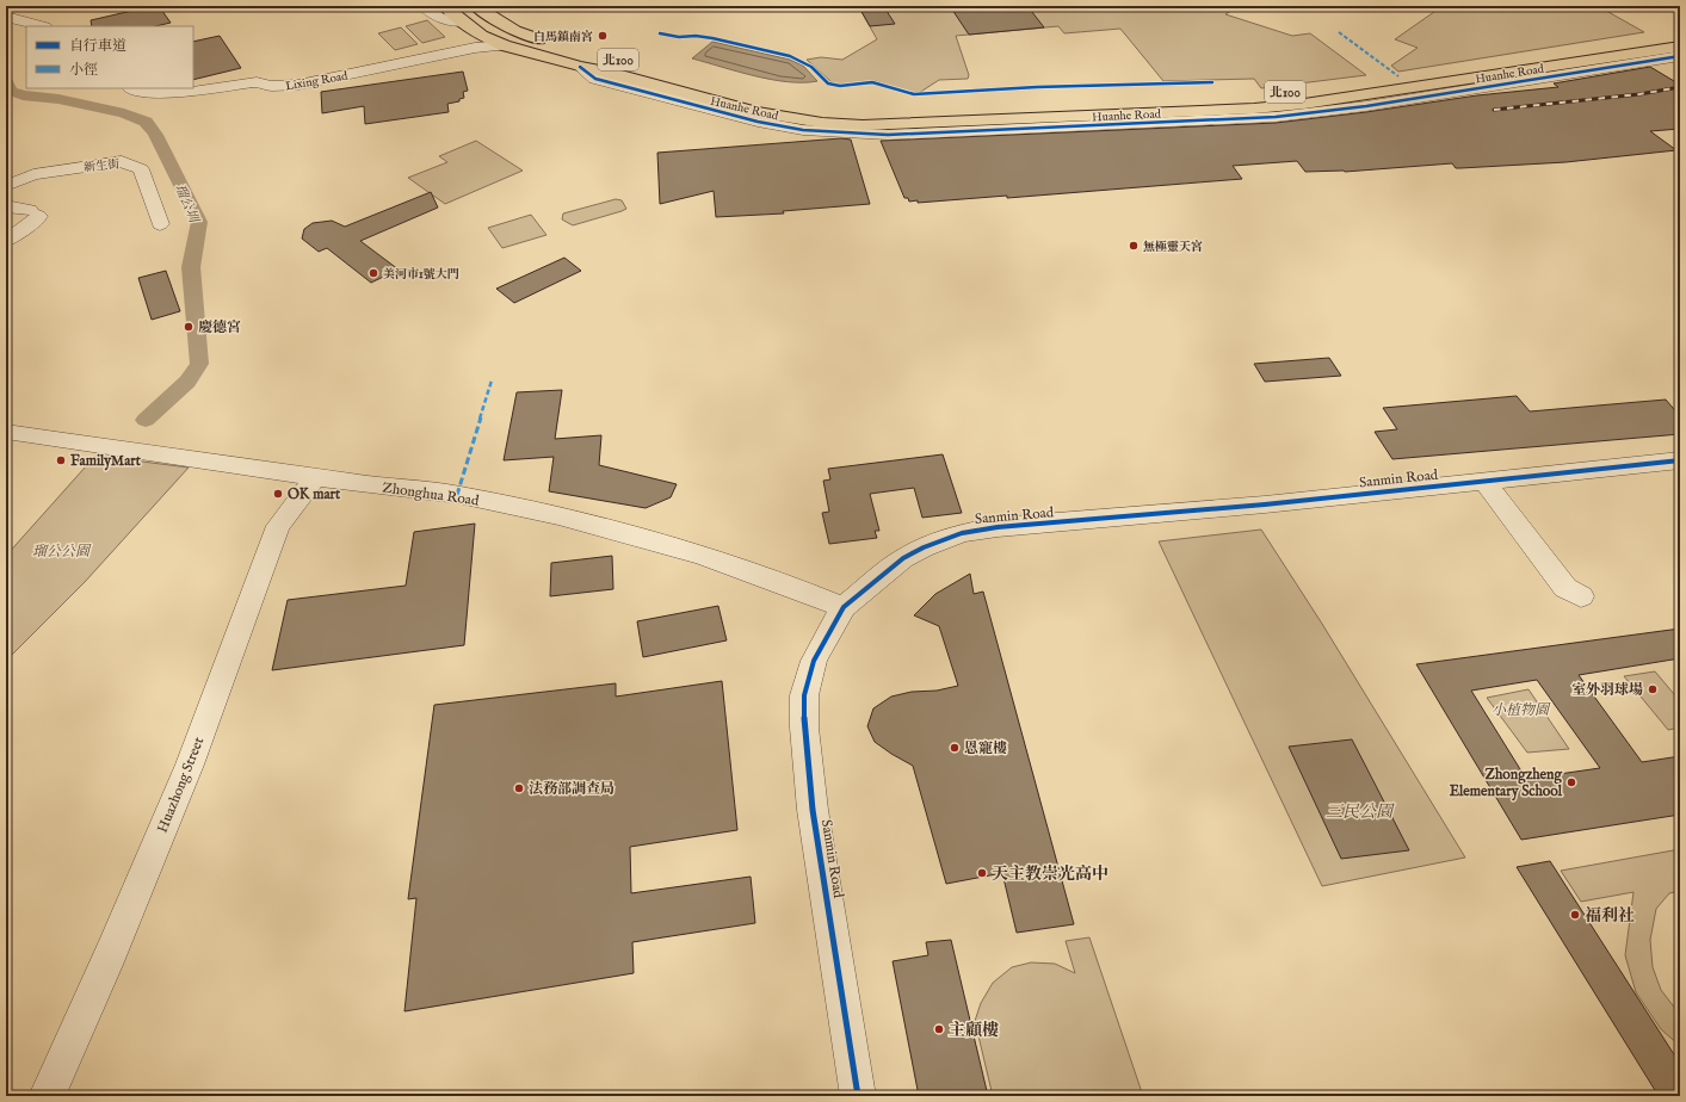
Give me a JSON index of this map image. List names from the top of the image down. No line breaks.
{"streets":{"highway":["北100","Huanhe Road"],"street":["Lixing Road","新生街","Sanmin Road","Zhonghua Road","Huazhong Street"]},"crossings":[["Huanhe Road","Lixing Road"],["Sanmin Road","Zhonghua Road"],["Zhonghua Road","Huazhong Street"]],"water":["瑠公圳"],"parks":["瑠公公園","小植物園","三民公園"],"places":["白馬鎮南宮","無極靈天宮","美河市1號大門","慶德宮","FamilyMart","OK mart","室外羽球場","恩寵樓","Zhongzheng Elementary School","法務部調查局","天主教崇光高中","福利社","主顧樓"],"legend":["自行車道","小徑"]}
